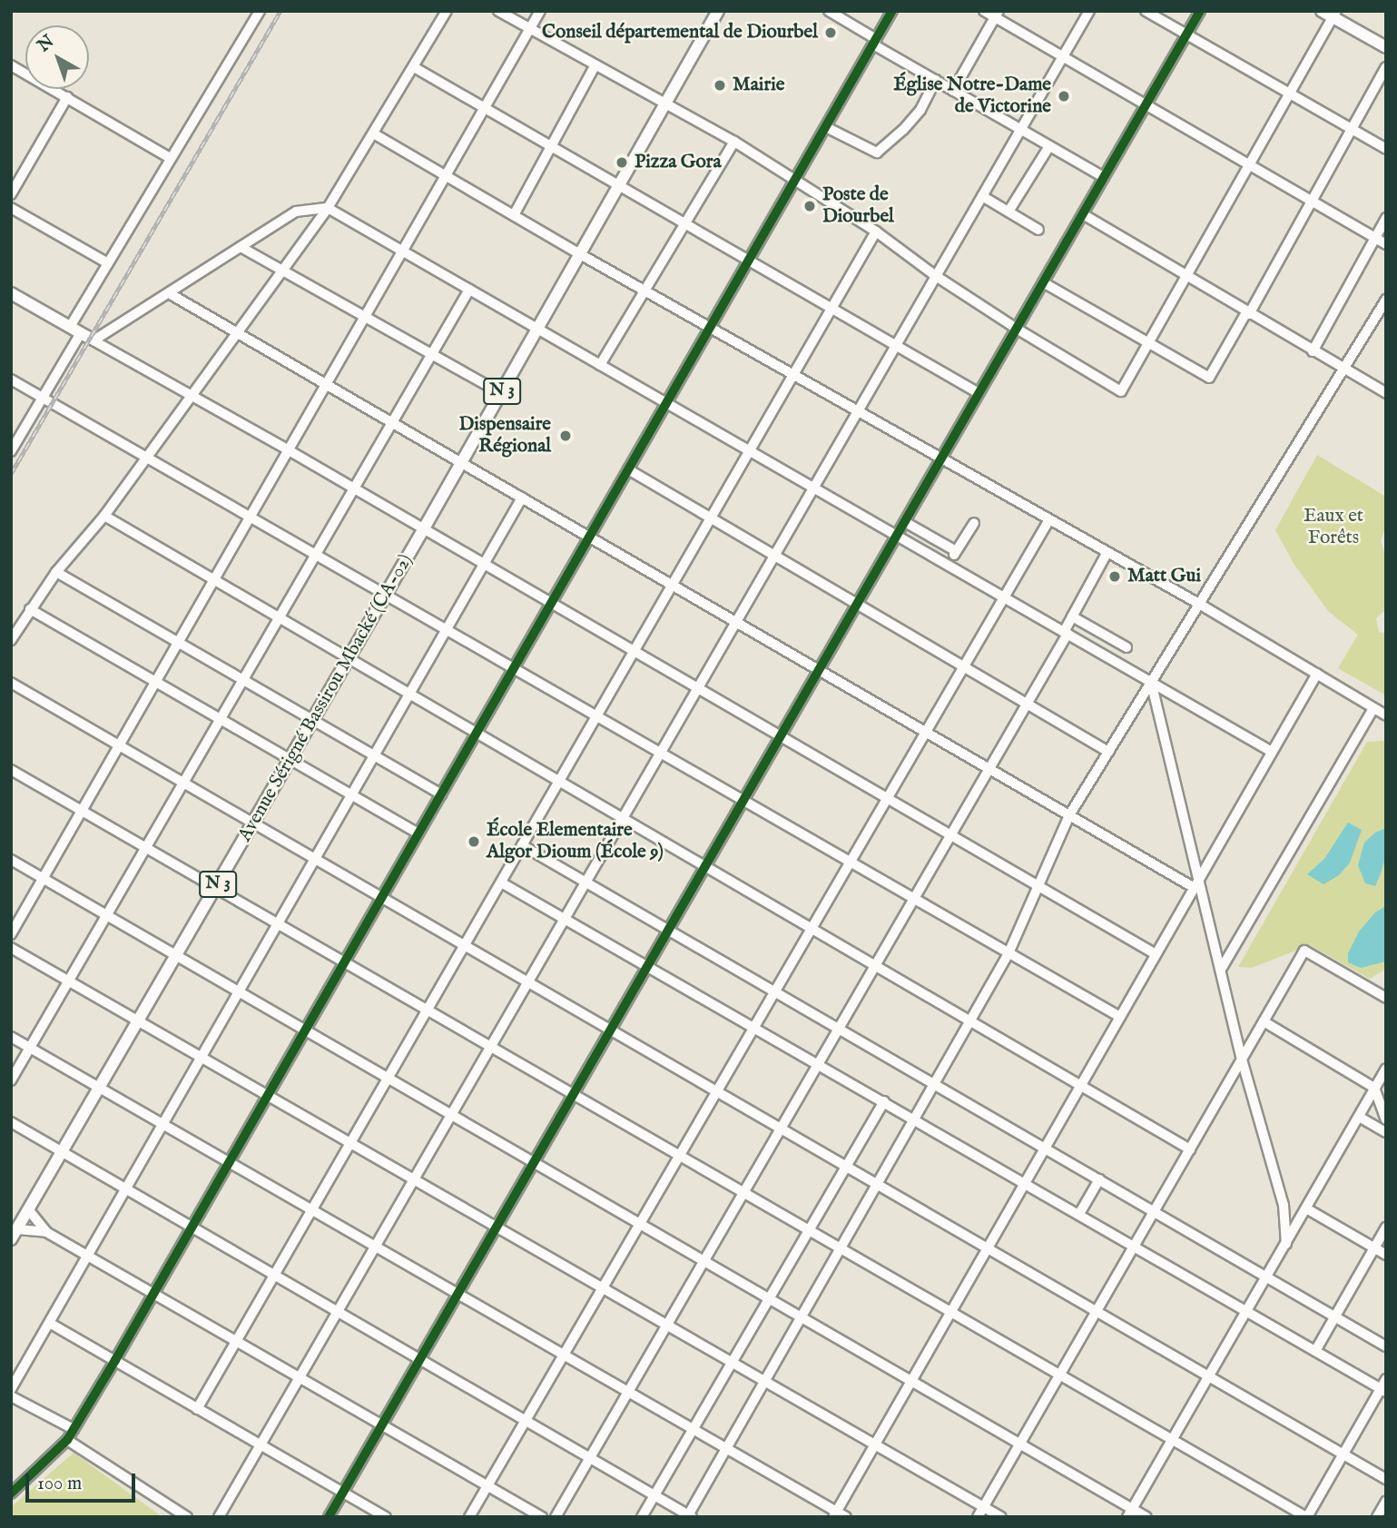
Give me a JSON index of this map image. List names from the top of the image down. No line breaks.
{"streets":{"main road":["N 3","Avenue Sérigné Bassirou Mbacké (CA-02)"]},"crossings":[["N 3","Avenue Sérigné Bassirou Mbacké (CA-02)"]],"parks":["Eaux et Forêts"],"places":["Conseil départemental de Diourbel","Mairie","Église Notre-Dame de Victorine","Pizza Gora","Poste de Diourbel","Dispensaire Régional","Matt Gui","École Elementaire Algor Dioum (École 9)"],"scale_bar":"100 m","north":"top left"}
